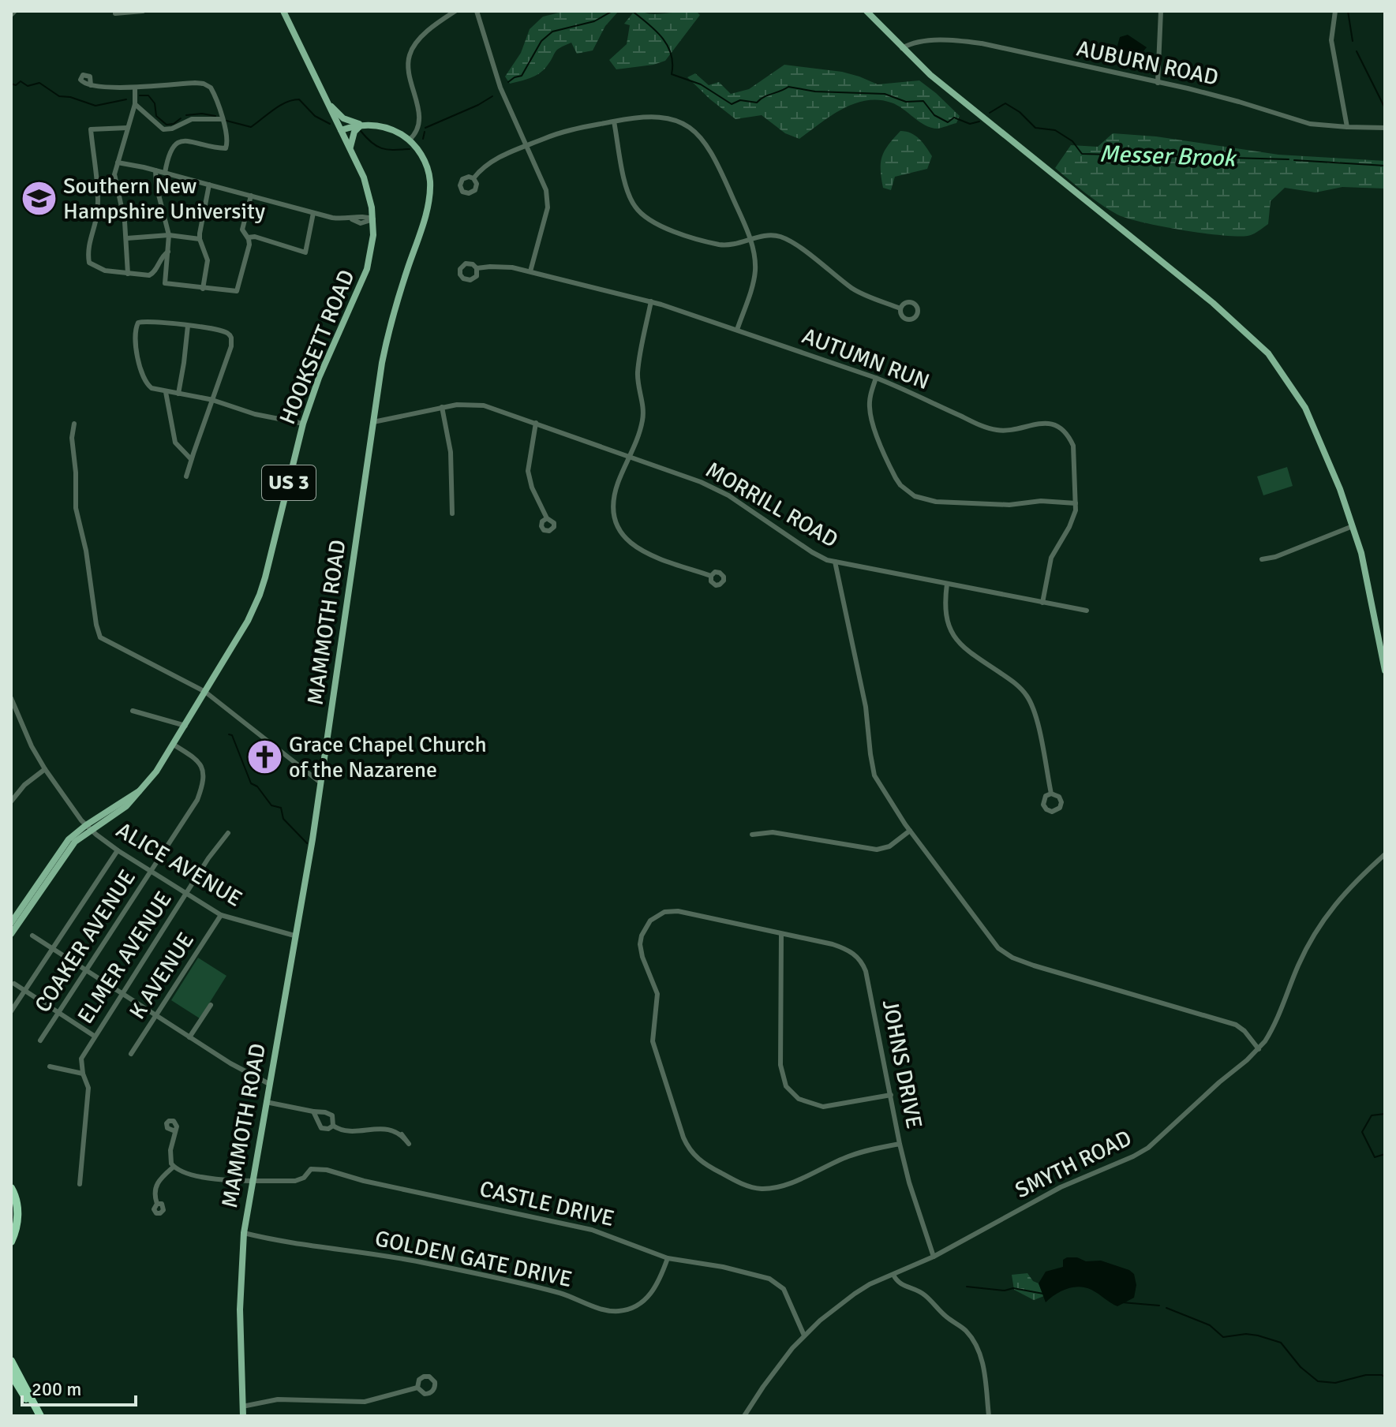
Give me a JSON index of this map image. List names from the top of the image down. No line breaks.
{"streets":{"main road":["HOOKSETT ROAD","US 3","MAMMOTH ROAD"],"street":["AUBURN ROAD","AUTUMN RUN","MORRILL ROAD","ALICE AVENUE","COAKER AVENUE","ELMER AVENUE","K AVENUE","JOHNS DRIVE","SMYTH ROAD","CASTLE DRIVE","GOLDEN GATE DRIVE"]},"crossings":[["HOOKSETT ROAD","MAMMOTH ROAD"],["HOOKSETT ROAD","ALICE AVENUE"],["HOOKSETT ROAD","COAKER AVENUE"],["AUTUMN RUN","MORRILL ROAD"],["MORRILL ROAD","MAMMOTH ROAD"],["MAMMOTH ROAD","ALICE AVENUE"],["MAMMOTH ROAD","CASTLE DRIVE"],["MAMMOTH ROAD","GOLDEN GATE DRIVE"],["ALICE AVENUE","COAKER AVENUE"],["ALICE AVENUE","ELMER AVENUE"],["ALICE AVENUE","K AVENUE"],["JOHNS DRIVE","SMYTH ROAD"],["SMYTH ROAD","CASTLE DRIVE"],["CASTLE DRIVE","GOLDEN GATE DRIVE"]],"water":["Messer Brook"],"places":{"school or university":["Southern New Hampshire University"],"church":["Grace Chapel Church of the Nazarene"]},"scale_bar":"200 m"}
